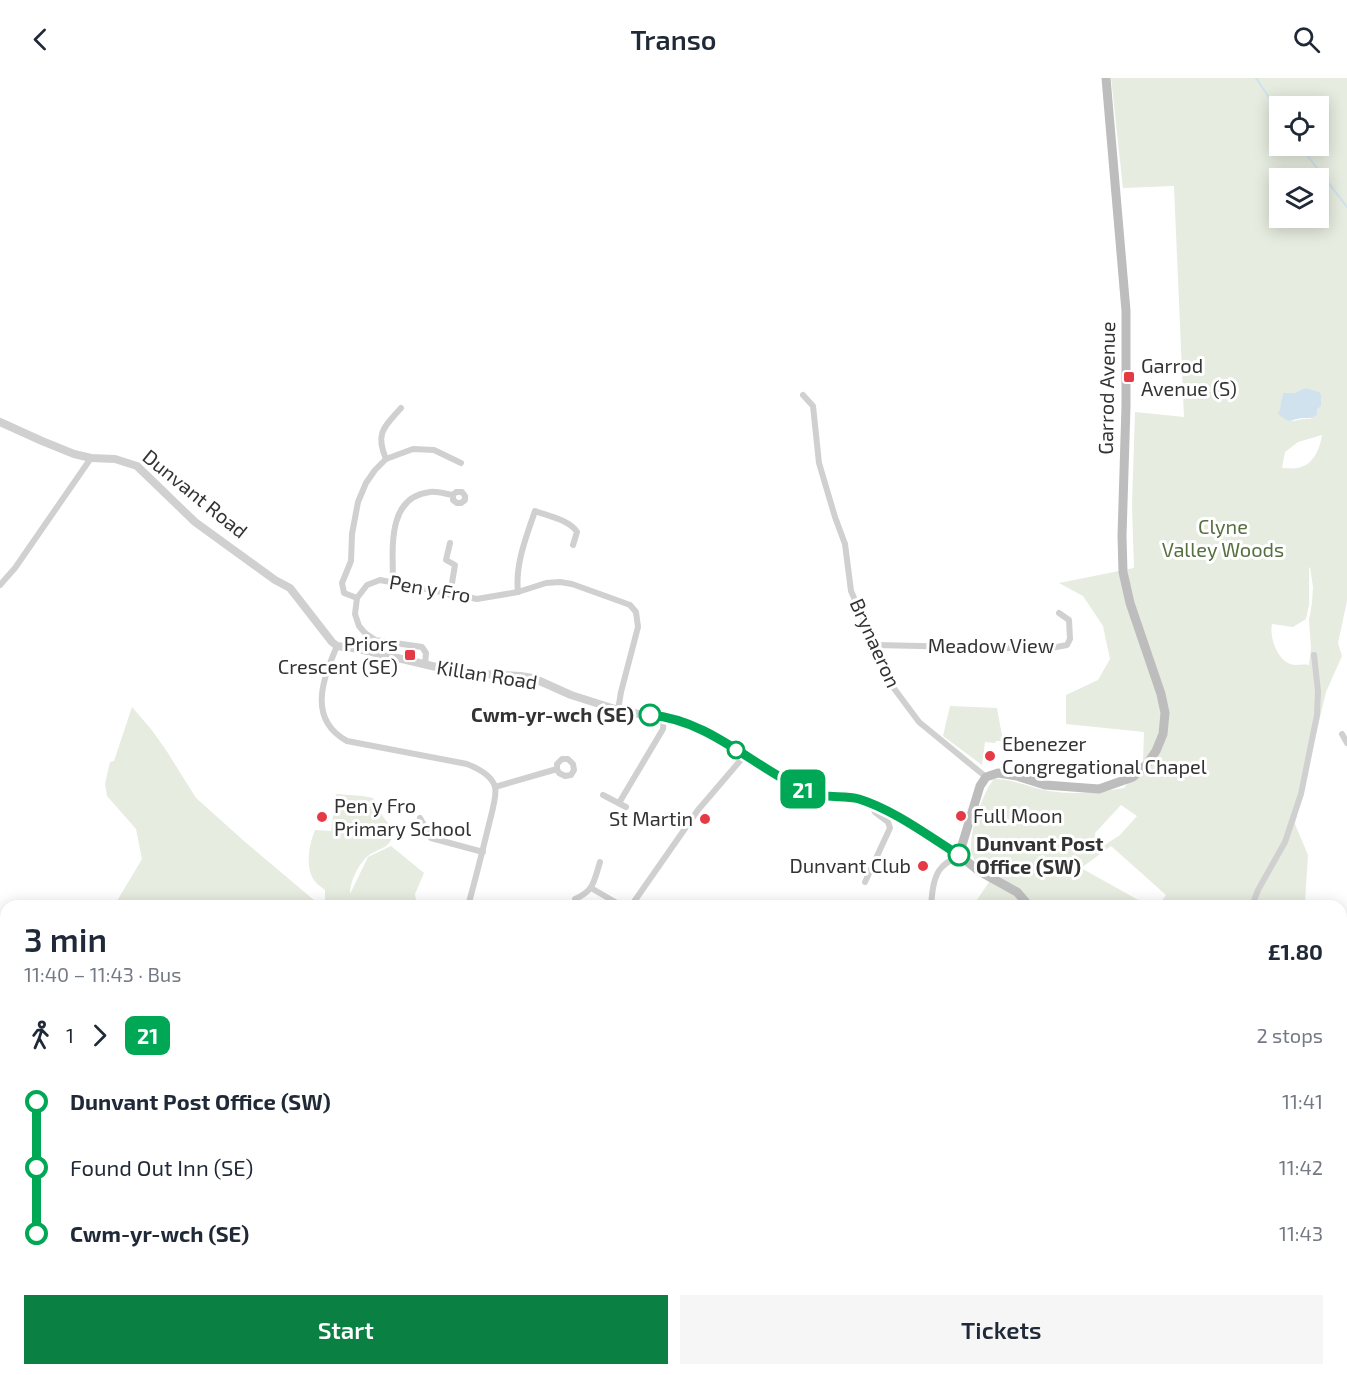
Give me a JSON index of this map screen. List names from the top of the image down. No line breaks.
{"streets":{"main road":["Garrod Avenue"],"street":["Dunvant Road","Pen y Fro","Brynaeron","Meadow View","Killan Road"]},"crossings":[["Garrod Avenue","Brynaeron"],["Dunvant Road","Killan Road"],["Pen y Fro","Killan Road"],["Brynaeron","Meadow View"]],"parks":["Clyne Valley Woods"],"places":{"transit":["Garrod Avenue (S)","Priors Crescent (SE)"],"other":["Cwm-yr-wch (SE)","Ebenezer Congregational Chapel","Full Moon","Pen y Fro Primary School","St Martin","Dunvant Post Office (SW)","Dunvant Club"]},"lines":["bus line 21"],"page":{"header":"Transo","on_map":"21","heading":["3 min","11:40 – 11:43 · Bus","£1.80"],"legs":["1","21","2 stops"],"list":[{"name":"Dunvant Post Office (SW)","value":"11:41"},{"name":"Found Out Inn (SE)","value":"11:42"},{"name":"Cwm-yr-wch (SE)","value":"11:43"}],"buttons":["Start","Tickets"]}}
